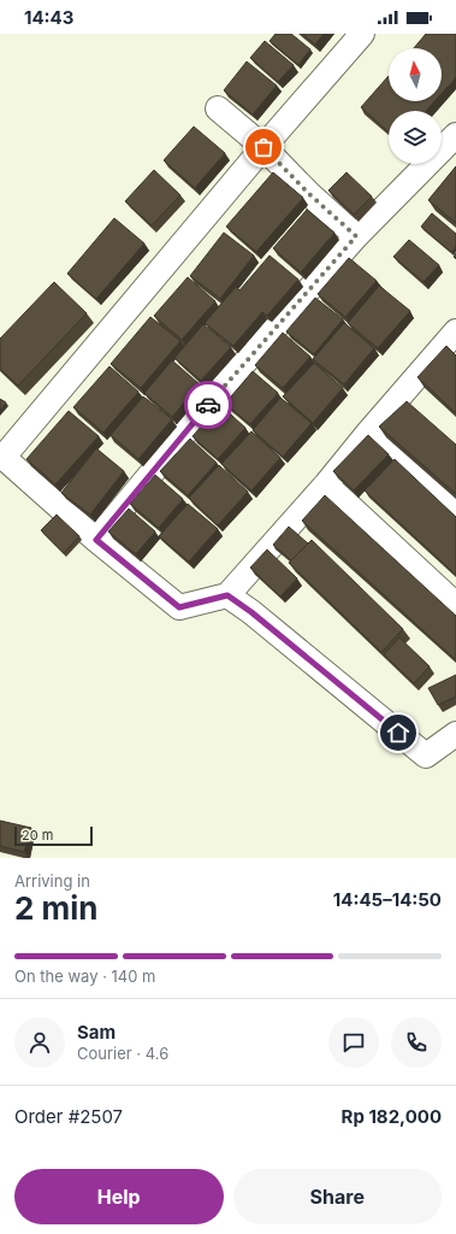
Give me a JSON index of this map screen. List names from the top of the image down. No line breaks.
{"scale_bar":"20 m","north":"top","page":{"status":"14:43","scale":"20 m","heading":["2 min","Arriving in","14:45–14:50"],"panel":["Sam","Courier · 4.6","Order #2507","Rp 182,000"],"bar":"On the way · 140 m","buttons":["Help","Share"]}}
